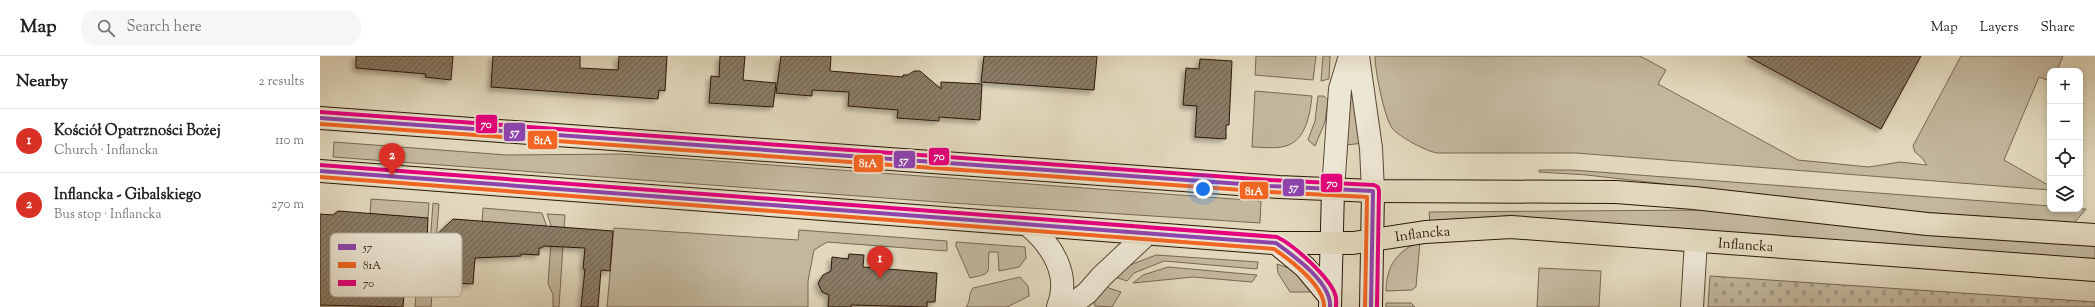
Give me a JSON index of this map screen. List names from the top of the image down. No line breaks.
{"streets":{"main road":["Inflancka"]},"lines":["transit line 70","transit line 57","transit line 81A"],"legend":["57","81A","70"],"page":{"header":"Map","search":"Search here","nav":["Map","Layers","Share"],"heading":["Nearby","2 results"],"map_buttons":["+","−"],"list":[{"mark":"1","name":"Kościół Opatrzności Bożej","note":"Church · Inflancka","value":"110 m"},{"mark":"2","name":"Inflancka - Gibalskiego","note":"Bus stop · Inflancka","value":"270 m"}],"pins":["2","1"]}}
